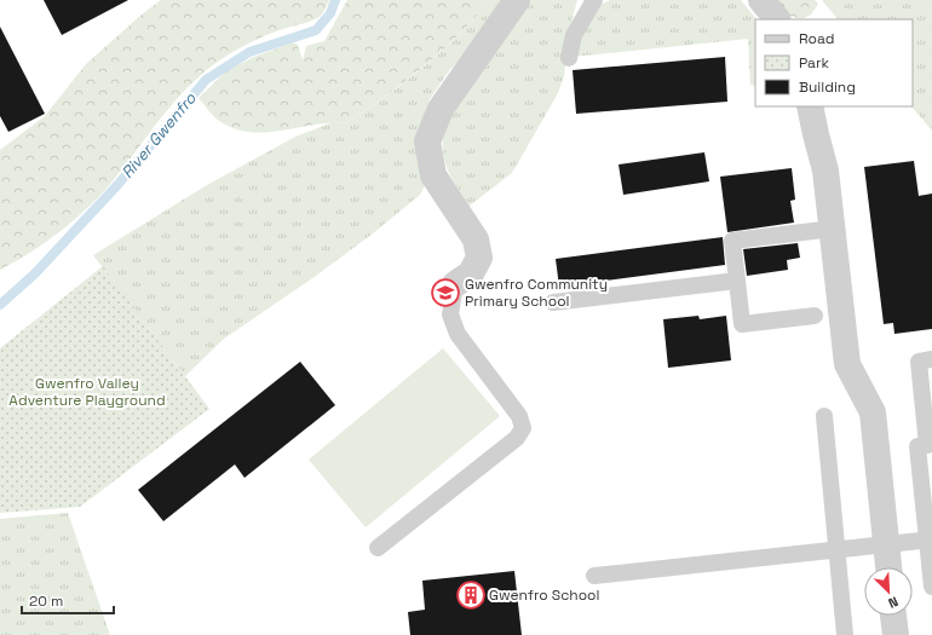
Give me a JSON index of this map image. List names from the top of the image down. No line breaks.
{"water":["River Gwenfro"],"parks":["Gwenfro Valley Adventure Playground"],"places":{"school or university":["Gwenfro Community Primary School"],"building":["Gwenfro School"]},"legend":["Road","Park","Building"],"scale_bar":"20 m","north":"bottom right"}
